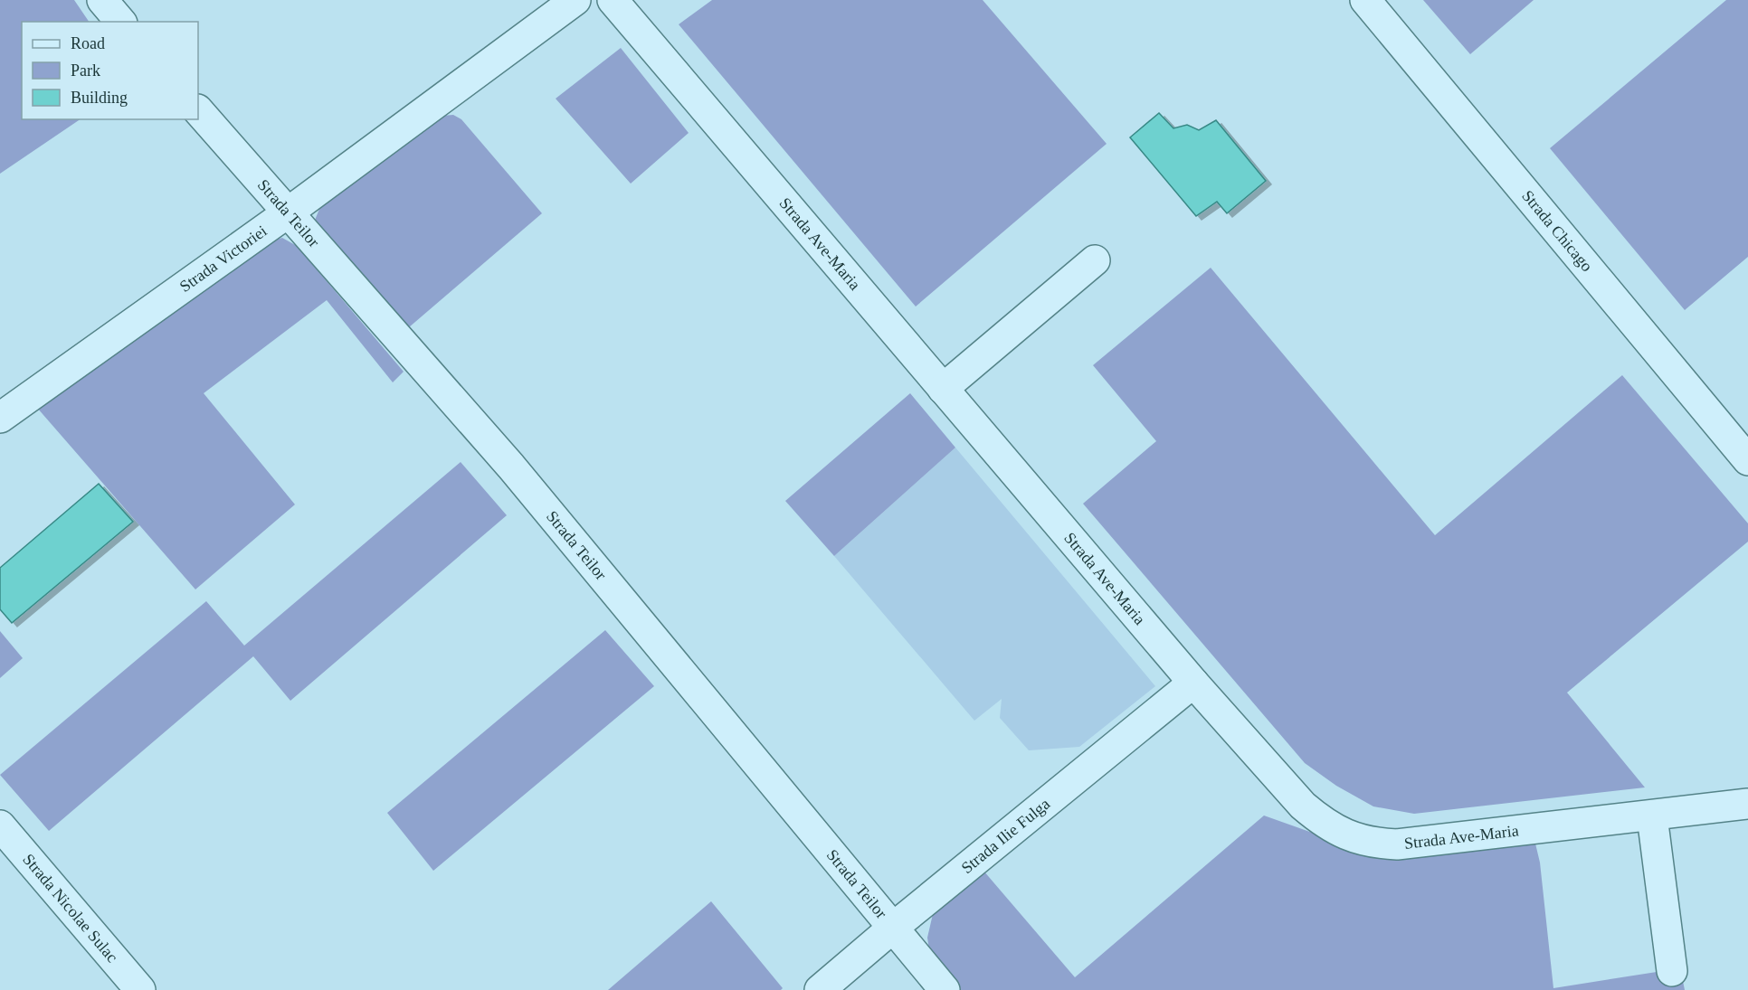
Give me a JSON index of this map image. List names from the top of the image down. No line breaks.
{"streets":{"street":["Strada Teilor","Strada Chicago","Strada Ave-Maria","Strada Victoriei","Strada Ilie Fulga","Strada Nicolae Sulac"]},"crossings":[["Strada Teilor","Strada Victoriei"],["Strada Teilor","Strada Ilie Fulga"],["Strada Ave-Maria","Strada Ilie Fulga"]],"legend":["Road","Park","Building"]}
